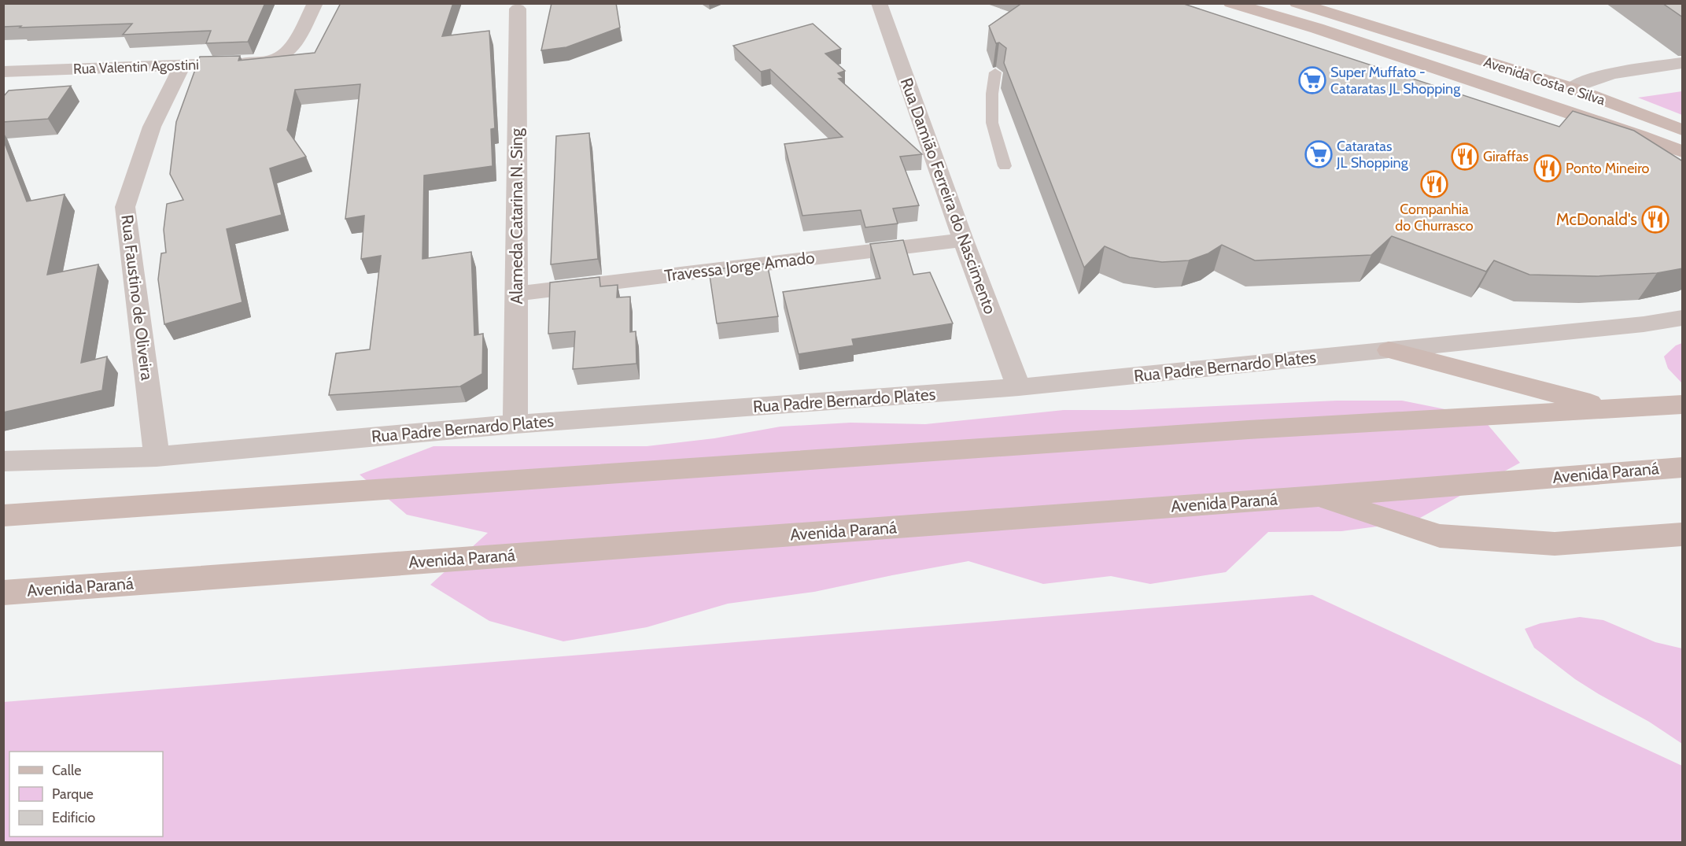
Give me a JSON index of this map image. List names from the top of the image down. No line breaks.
{"streets":{"main road":["Avenida Costa e Silva","Avenida Paraná"],"street":["Rua Valentin Agostini","Rua Damião Ferreira do Nascimento","Alameda Catarina N. Sing","Travessa Jorge Amado","Rua Faustino de Oliveira","Rua Padre Bernardo Plates"]},"crossings":[["Rua Valentin Agostini","Rua Faustino de Oliveira"],["Rua Damião Ferreira do Nascimento","Travessa Jorge Amado"],["Rua Damião Ferreira do Nascimento","Rua Padre Bernardo Plates"],["Alameda Catarina N. Sing","Travessa Jorge Amado"],["Alameda Catarina N. Sing","Rua Padre Bernardo Plates"],["Rua Faustino de Oliveira","Rua Padre Bernardo Plates"]],"places":{"supermarket":["Super Muffato - Cataratas JL Shopping","Cataratas JL Shopping"],"restaurant":["Giraffas","Ponto Mineiro","Companhia do Churrasco","McDonald's"]},"legend":["Calle","Parque","Edificio"]}
